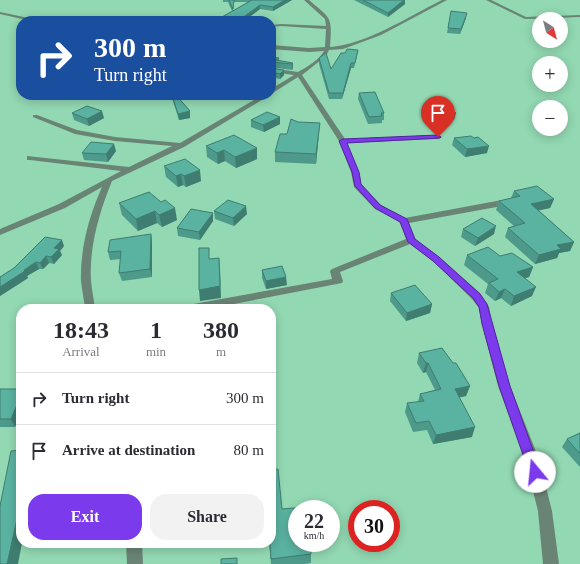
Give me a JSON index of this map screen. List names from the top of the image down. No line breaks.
{"north":"bottom right","page":{"map_buttons":["+","−"],"turn":["300 m","Turn right"],"eta":["18:43","Arrival","1","min","380","m"],"list":[{"name":"Turn right","value":"300 m"},{"name":"Arrive at destination","value":"80 m"}],"buttons":["Exit","Share"],"speed":"22 km/h","limit":"30"}}
